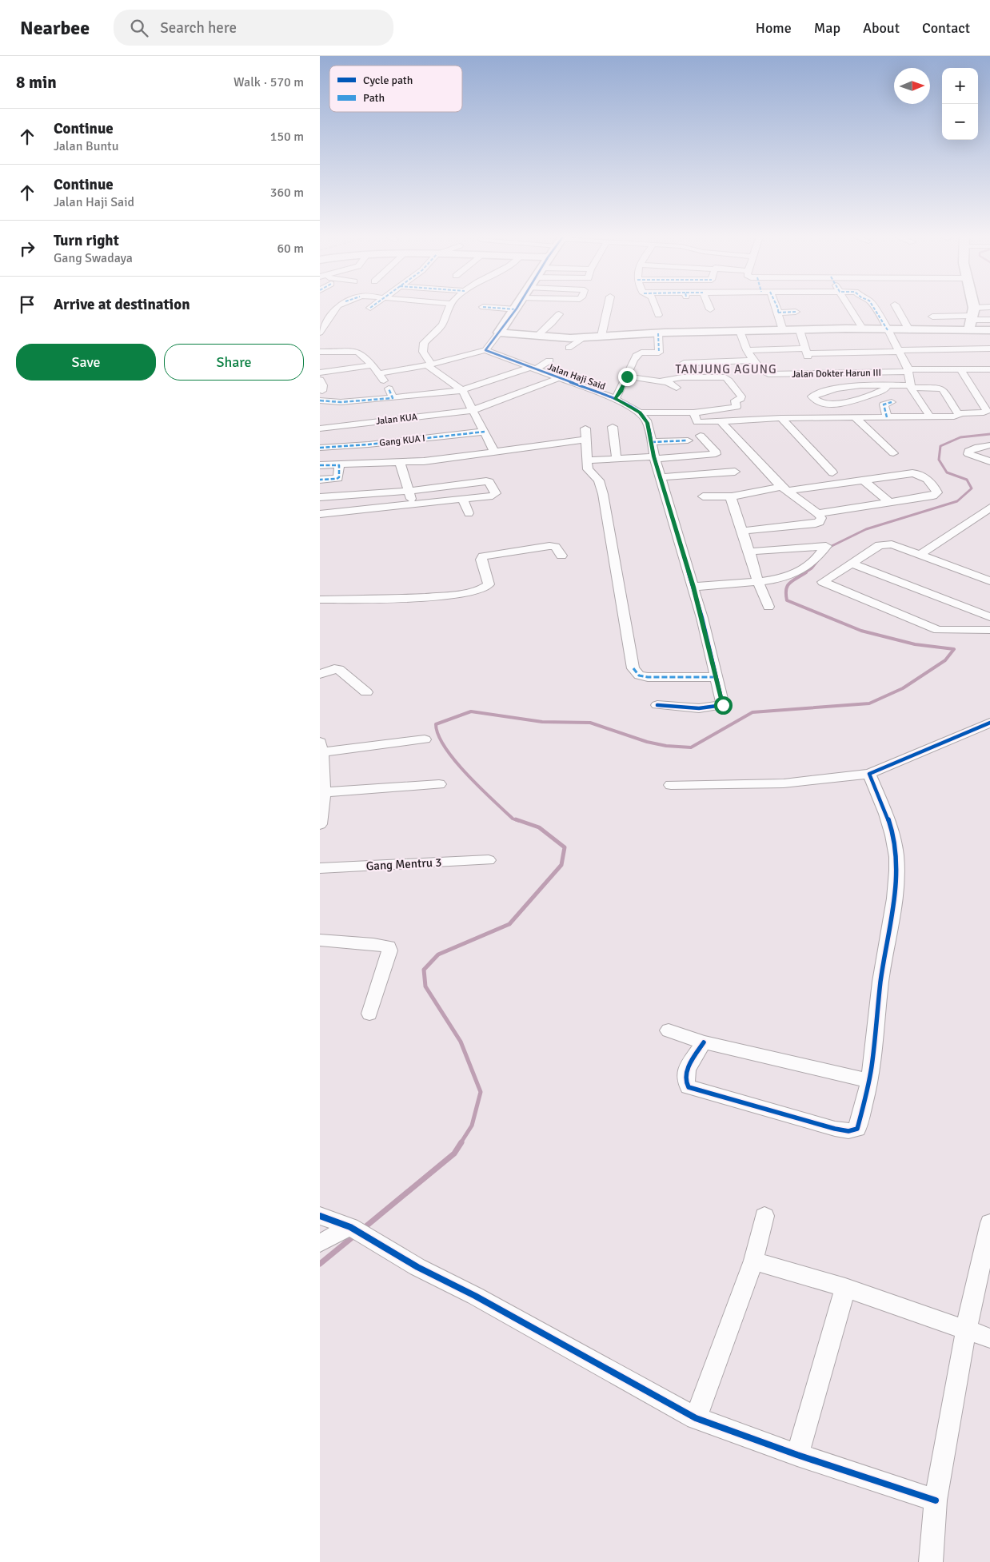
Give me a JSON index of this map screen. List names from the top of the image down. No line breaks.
{"streets":{"street":["Jalan Dokter Harun III","Jalan Haji Said","Jalan KUA","Gang KUA I","Gang Mentru 3"]},"crossings":[["Jalan Haji Said","Jalan KUA"]],"districts":["TANJUNG AGUNG"],"legend":["Cycle path","Path"],"north":"right","page":{"header":"Nearbee","search":"Search here","nav":["Home","Map","About","Contact"],"heading":["8 min","Walk · 570 m"],"map_buttons":["+","−"],"list":[["Continue","Jalan Buntu","150 m"],["Continue","Jalan Haji Said","360 m"],["Turn right","Gang Swadaya","60 m"],"Arrive at destination"],"buttons":["Save","Share"]}}
